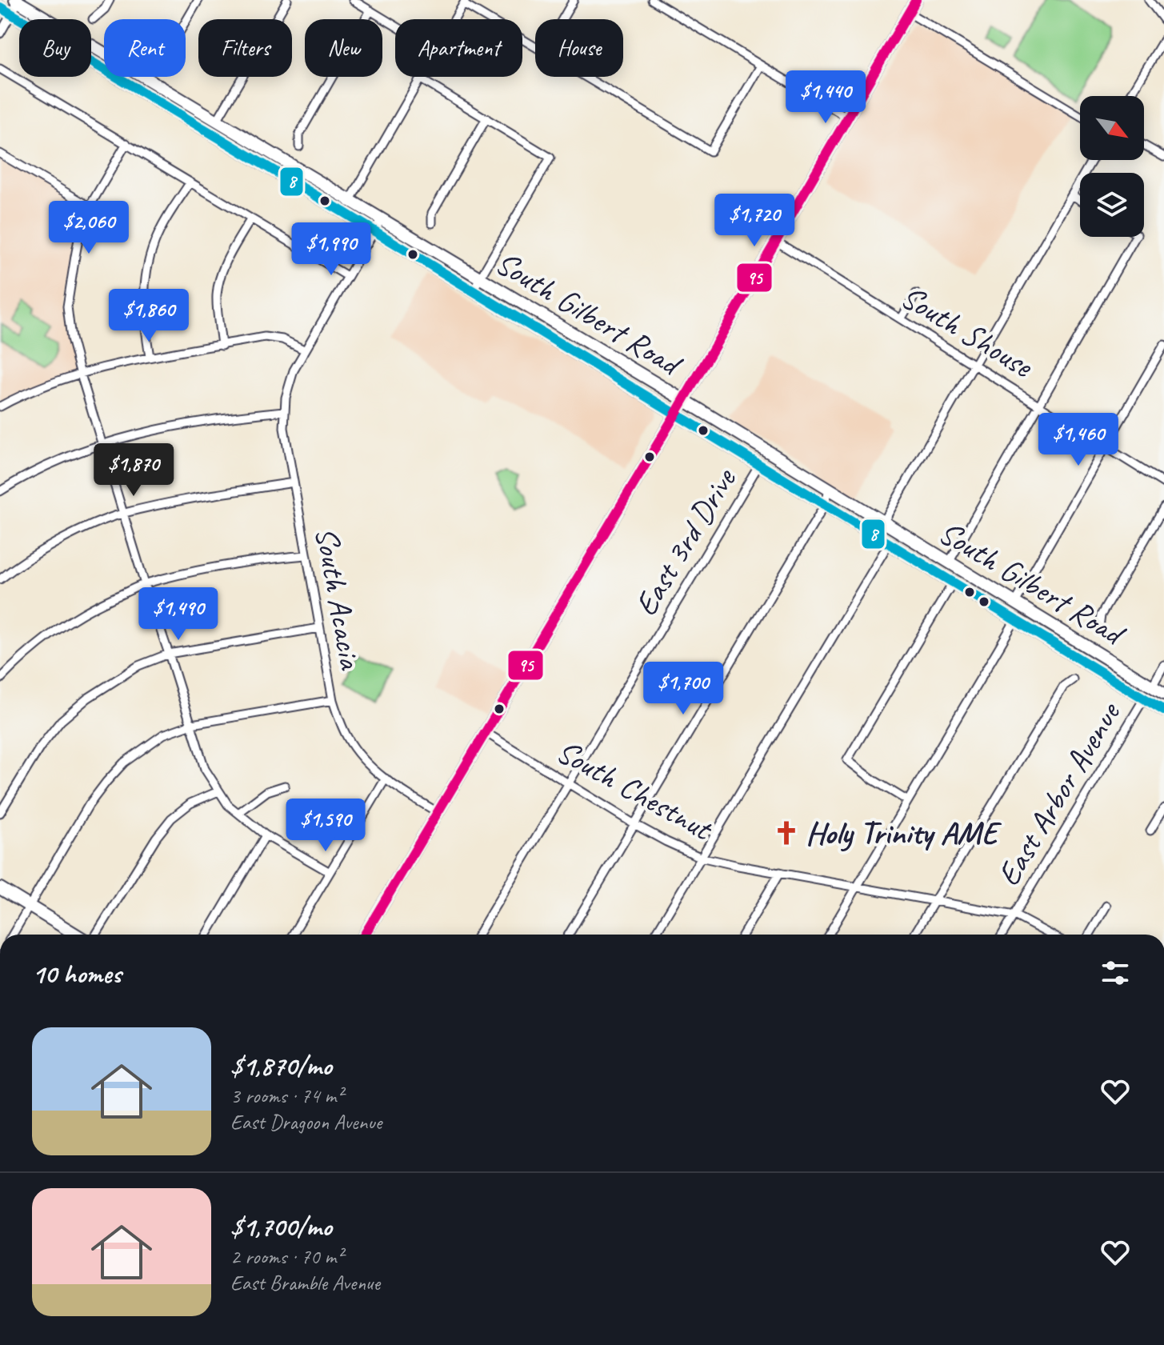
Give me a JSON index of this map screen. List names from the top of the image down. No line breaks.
{"streets":{"main road":["South Gilbert Road"],"street":["South Shouse","East 3rd Drive","South Acacia","South Chestnut","East Arbor Avenue"]},"crossings":[["South Gilbert Road","East 3rd Drive"],["South Gilbert Road","South Acacia"],["South Gilbert Road","East Arbor Avenue"],["East 3rd Drive","South Chestnut"],["South Chestnut","East Arbor Avenue"]],"places":{"church":["Holy Trinity AME"]},"lines":["transit line 95","transit line 8"],"north":"bottom right","page":{"chip":["Buy","Rent","Filters","New","Apartment","House"],"price":["$1,440","$1,720","$2,060","$1,990","$1,860","$1,460","$1,870","$1,490","$1,700","$1,590"],"heading":"10 homes","list":[{"name":"$1,870/mo","note":"3 rooms · 74 m² · East Dragoon Avenue"},{"name":"$1,700/mo","note":"2 rooms · 70 m² · East Bramble Avenue"}]}}
